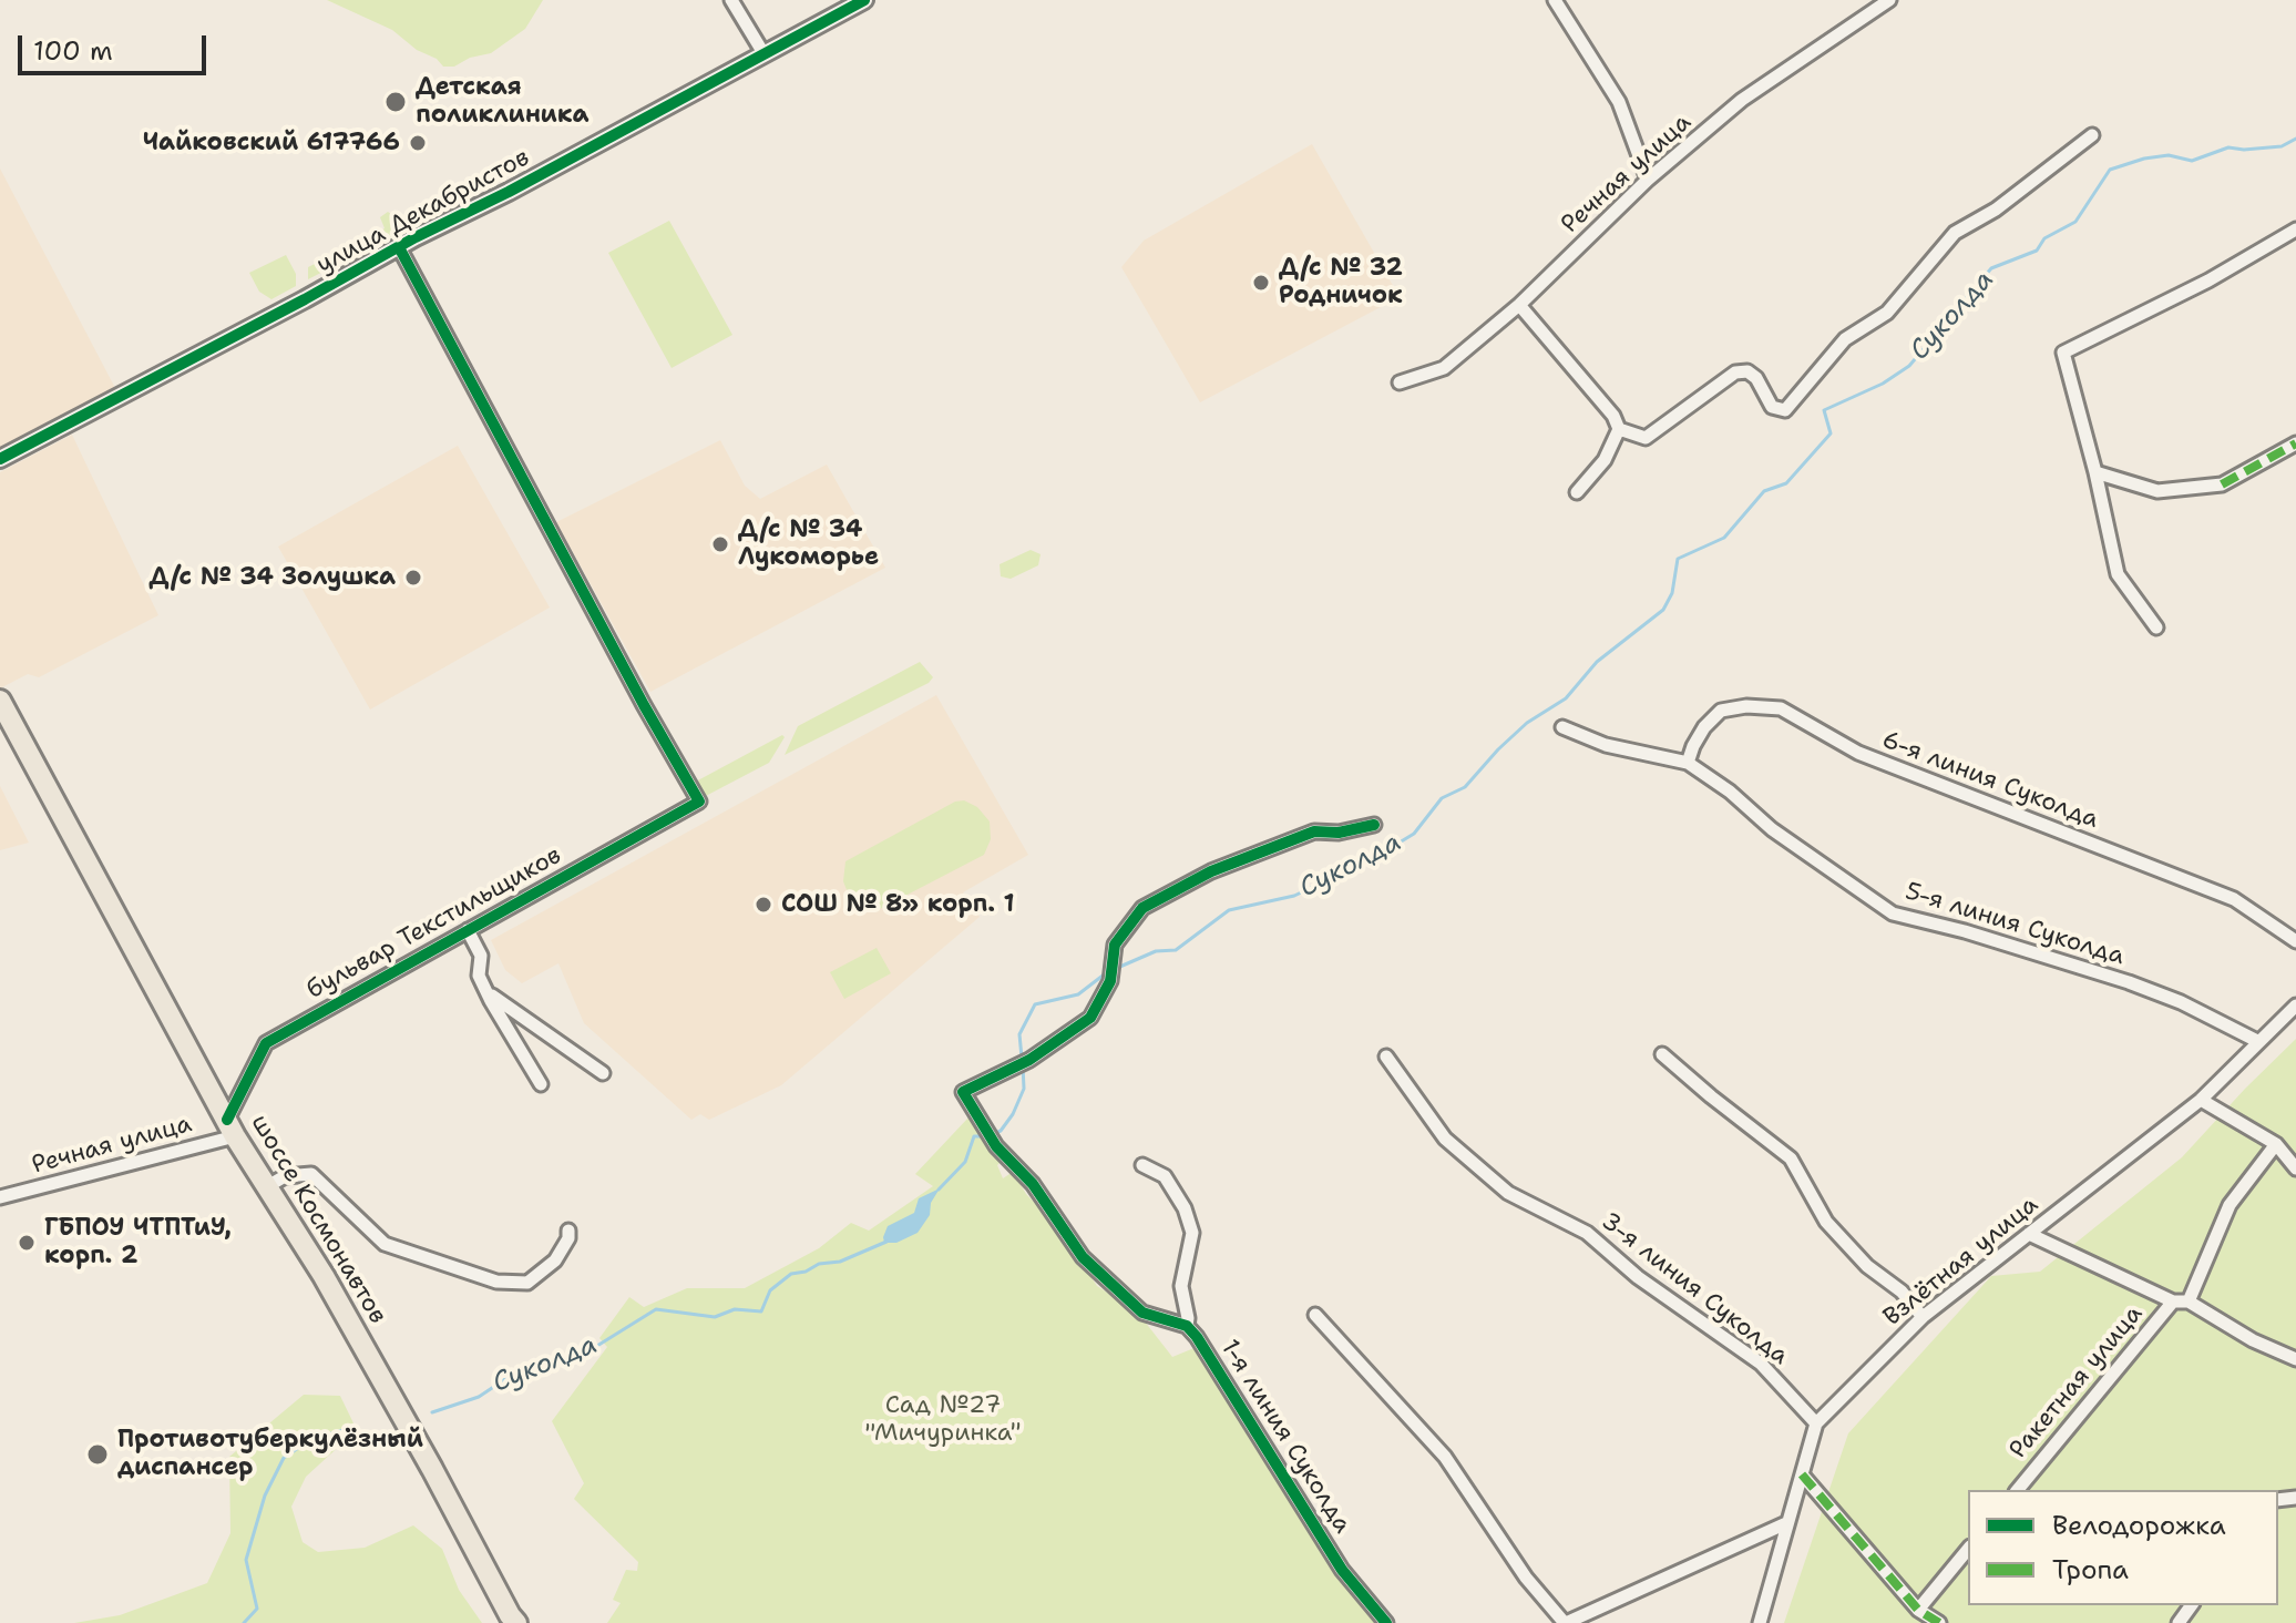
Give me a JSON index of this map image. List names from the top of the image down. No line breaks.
{"streets":{"main road":["шоссе Космонавтов"],"street":["Речная улица","улица Декабристов","6-я линия Суколда","бульвар Текстильщиков","5-я линия Суколда","Взлётная улица","3-я линия Суколда","Ракетная улица","1-я линия Суколда"]},"crossings":[["Речная улица","бульвар Текстильщиков"],["Речная улица","шоссе Космонавтов"],["улица Декабристов","бульвар Текстильщиков"],["6-я линия Суколда","5-я линия Суколда"],["бульвар Текстильщиков","шоссе Космонавтов"],["5-я линия Суколда","Взлётная улица"],["Взлётная улица","3-я линия Суколда"]],"water":["Суколда"],"parks":["Сад №27 \"Мичуринка\""],"places":["Детская поликлиника","Чайковский 617766","Д/с № 32 Родничок","Д/с № 34 Лукоморье","Д/с № 34 Золушка","СОШ № 8» корп. 1","ГБПОУ ЧТПТиУ, корп. 2","Противотуберкулёзный диспансер"],"legend":["Велодорожка","Тропа"],"scale_bar":"100 m"}
